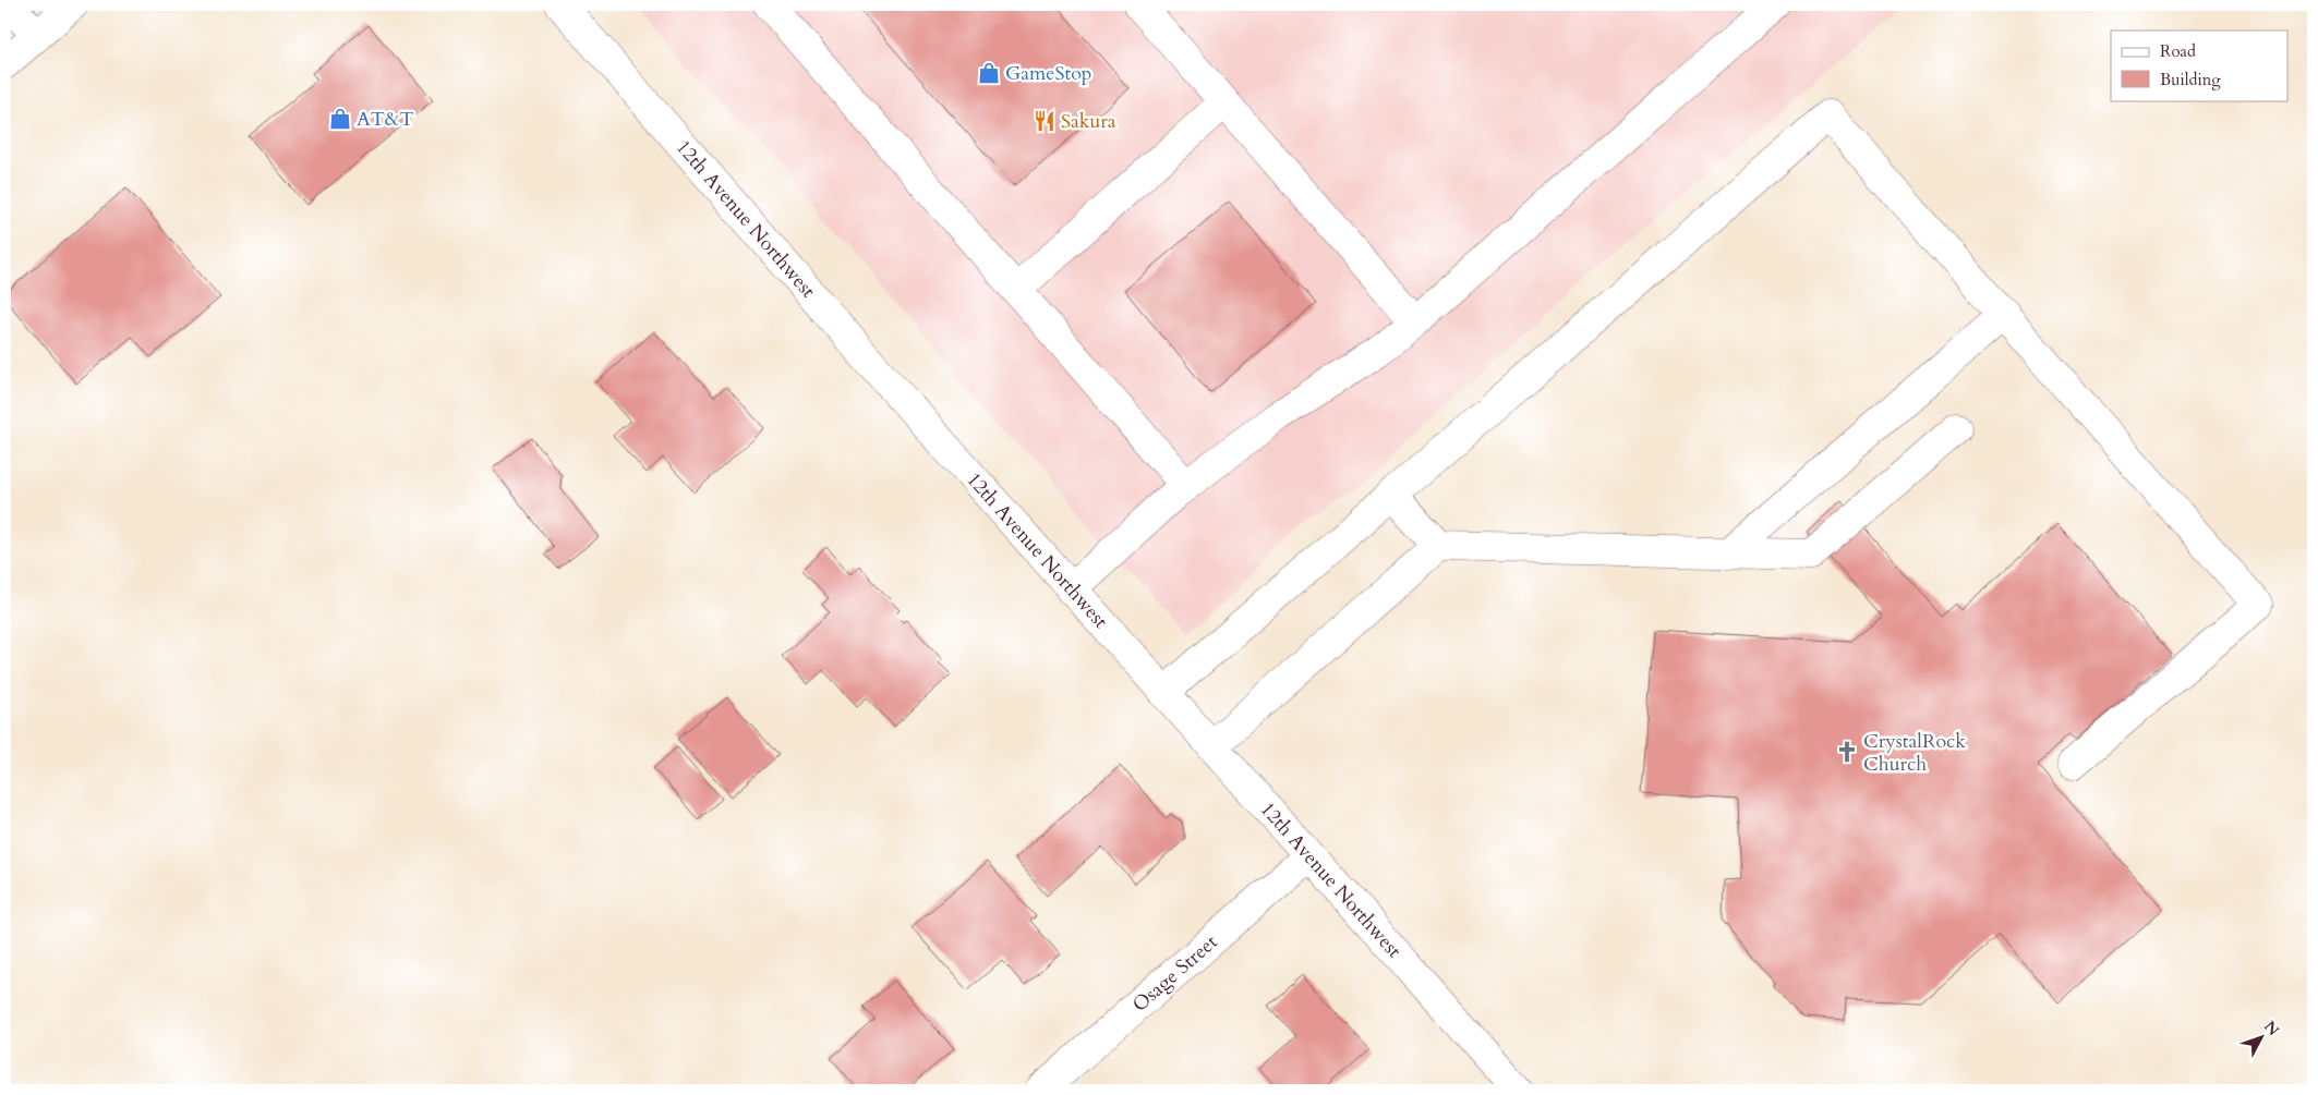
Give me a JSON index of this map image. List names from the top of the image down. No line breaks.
{"streets":{"main road":["12th Avenue Northwest","Osage Street"]},"crossings":[["12th Avenue Northwest","Osage Street"]],"places":{"shop":["GameStop","AT&T"],"restaurant":["Sakura"],"church":["CrystalRock Church"]},"legend":["Road","Building"],"north":"top right"}
